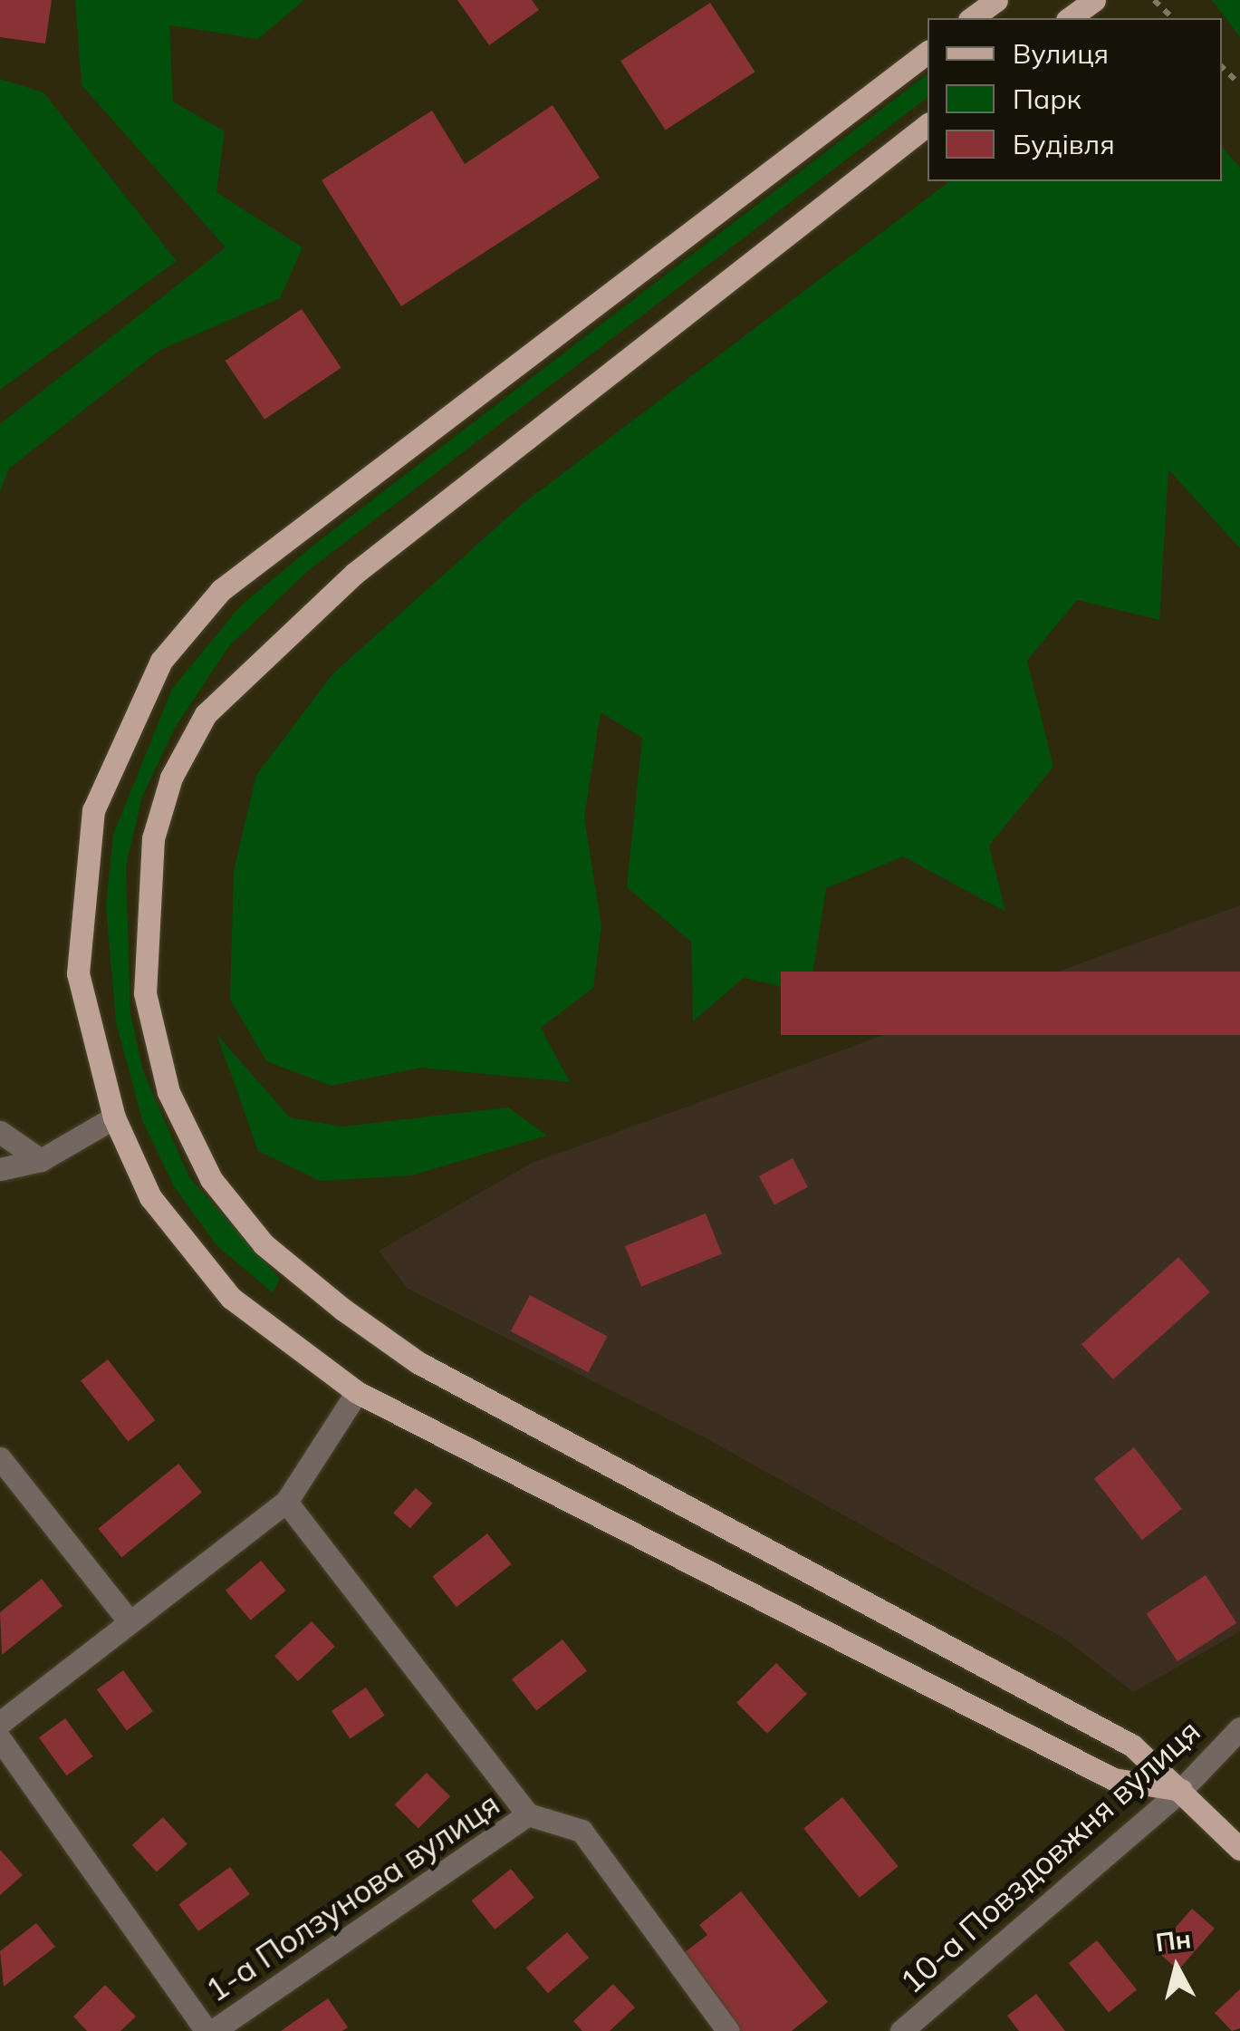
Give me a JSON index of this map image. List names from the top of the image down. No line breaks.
{"streets":{"street":["10-а Повздовжня вулиця","1-а Ползунова вулиця"]},"legend":["Вулиця","Парк","Будівля"],"north":"top"}
